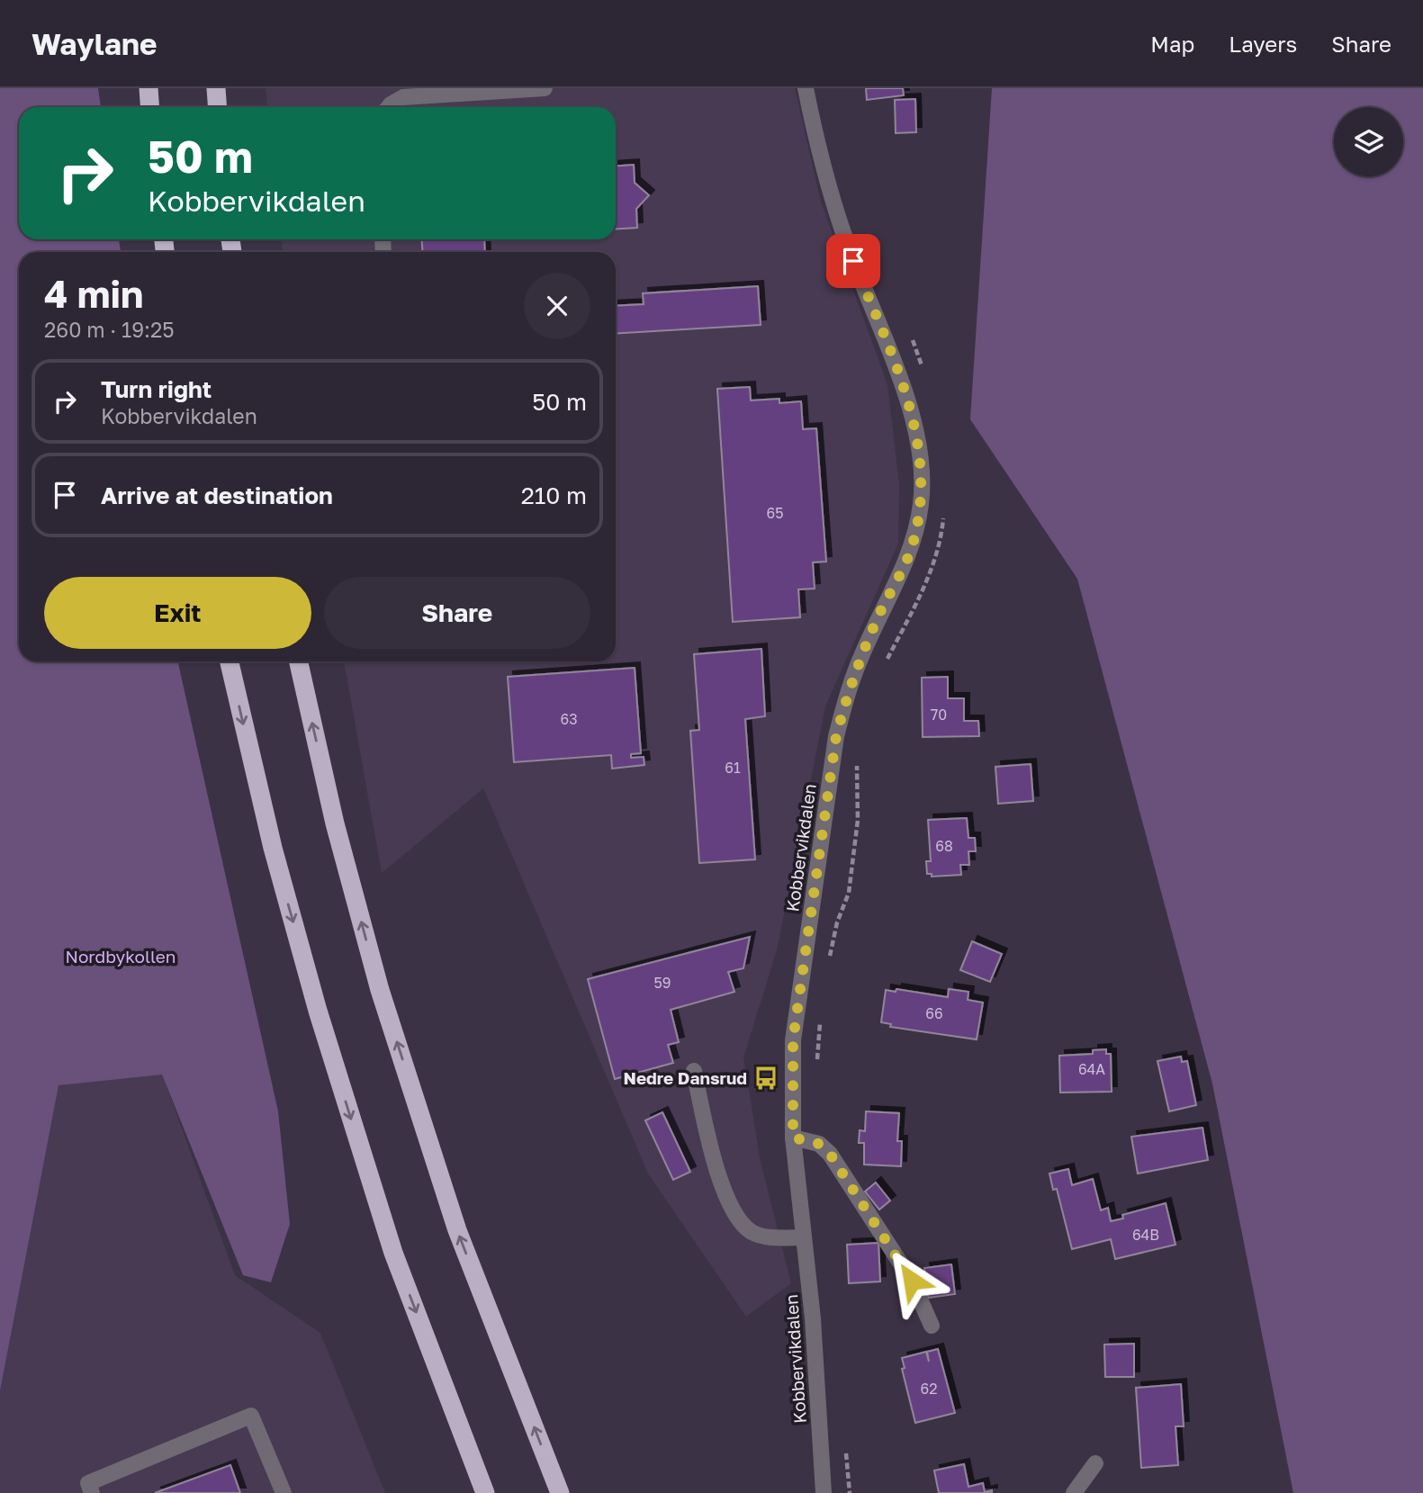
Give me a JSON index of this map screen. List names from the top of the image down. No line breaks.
{"streets":{"street":["Kobbervikdalen"]},"parks":["Nordbykollen"],"places":{"bus stop":["Nedre Dansrud"]},"house_numbers":["65","70","63","61","68","59","66","64A","64B","62"],"page":{"header":"Waylane","nav":["Map","Layers","Share"],"turn":["50 m","Kobbervikdalen"],"heading":["4 min","260 m · 19:25"],"list":[{"name":"Turn right","note":"Kobbervikdalen","value":"50 m"},{"name":"Arrive at destination","value":"210 m"}],"buttons":["Exit","Share"]}}
